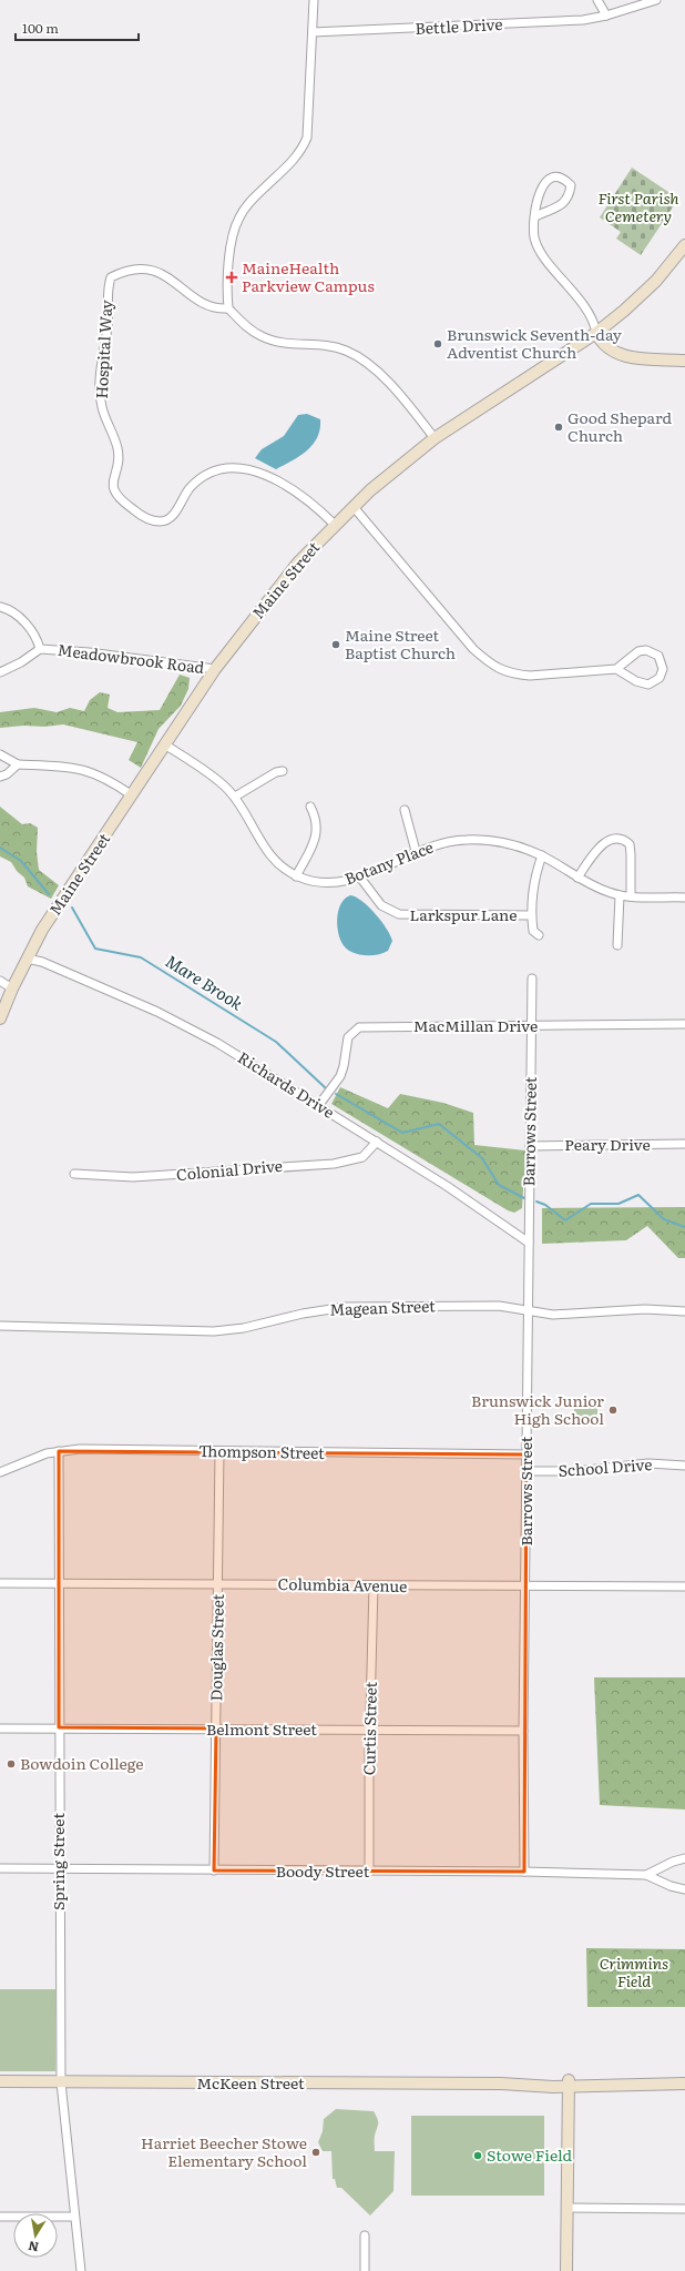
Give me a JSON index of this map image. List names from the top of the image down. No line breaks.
{"streets":{"street":["Bettle Drive","Hospital Way","Maine Street","Meadowbrook Road","Botany Place","Larkspur Lane","MacMillan Drive","Richards Drive","Barrows Street","Peary Drive","Colonial Drive","Magean Street","Thompson Street","School Drive","Columbia Avenue","Douglas Street","Curtis Street","Belmont Street","Spring Street","Boody Street","McKeen Street"]},"crossings":[["Hospital Way","Maine Street"],["Maine Street","Meadowbrook Road"],["Maine Street","Botany Place"],["Maine Street","Richards Drive"],["Botany Place","Larkspur Lane"],["MacMillan Drive","Richards Drive"],["MacMillan Drive","Barrows Street"],["Richards Drive","Barrows Street"],["Richards Drive","Colonial Drive"],["Barrows Street","Peary Drive"],["Barrows Street","Magean Street"],["Barrows Street","Thompson Street"],["Barrows Street","School Drive"],["Barrows Street","Columbia Avenue"],["Barrows Street","Belmont Street"],["Barrows Street","Boody Street"],["Thompson Street","Douglas Street"],["Thompson Street","Spring Street"],["Columbia Avenue","Douglas Street"],["Columbia Avenue","Curtis Street"],["Columbia Avenue","Spring Street"],["Douglas Street","Belmont Street"],["Douglas Street","Boody Street"],["Curtis Street","Belmont Street"],["Curtis Street","Boody Street"],["Belmont Street","Spring Street"],["Spring Street","Boody Street"],["Spring Street","McKeen Street"]],"water":["Mare Brook"],"parks":["First Parish Cemetery","Crimmins Field"],"places":{"health":["MaineHealth Parkview Campus"],"other":["Brunswick Seventh-day Adventist Church","Good Shepard Church","Maine Street Baptist Church","Brunswick Junior High School","Bowdoin College","Harriet Beecher Stowe Elementary School","Stowe Field"]},"scale_bar":"100 m","north":"bottom"}
